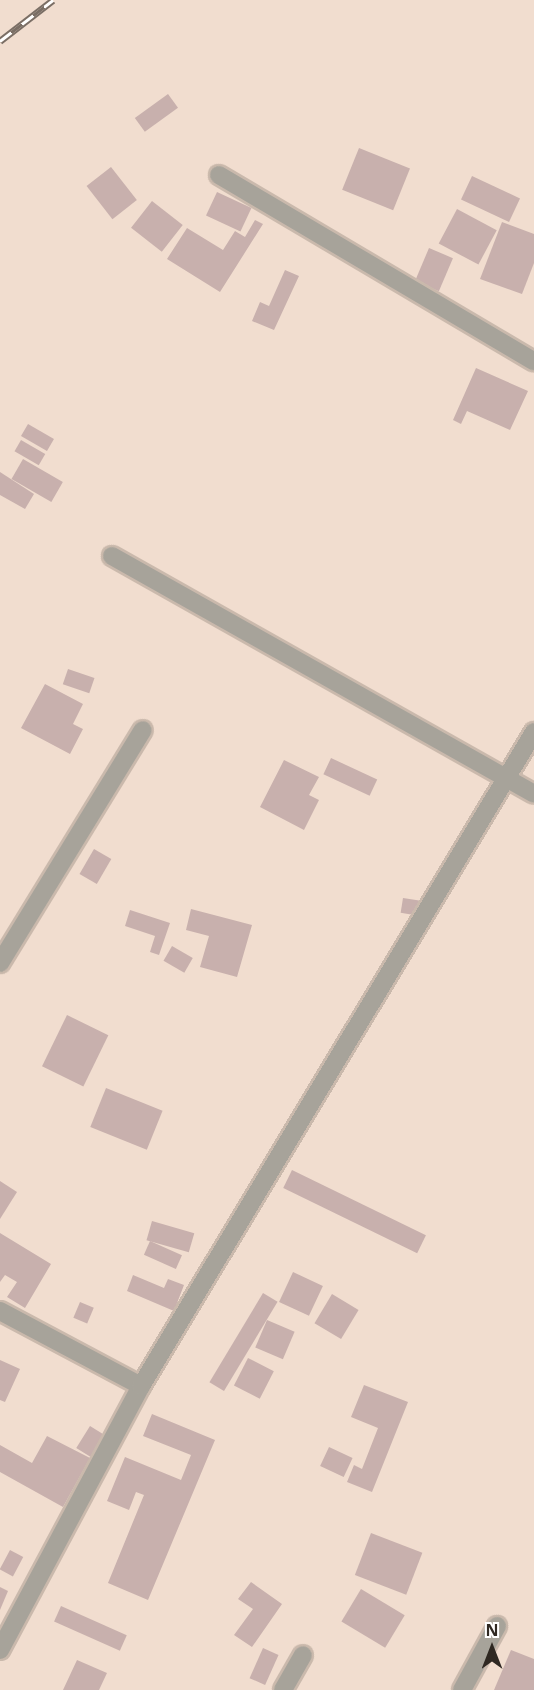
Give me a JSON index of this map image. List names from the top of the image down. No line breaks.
{"north":"top"}
